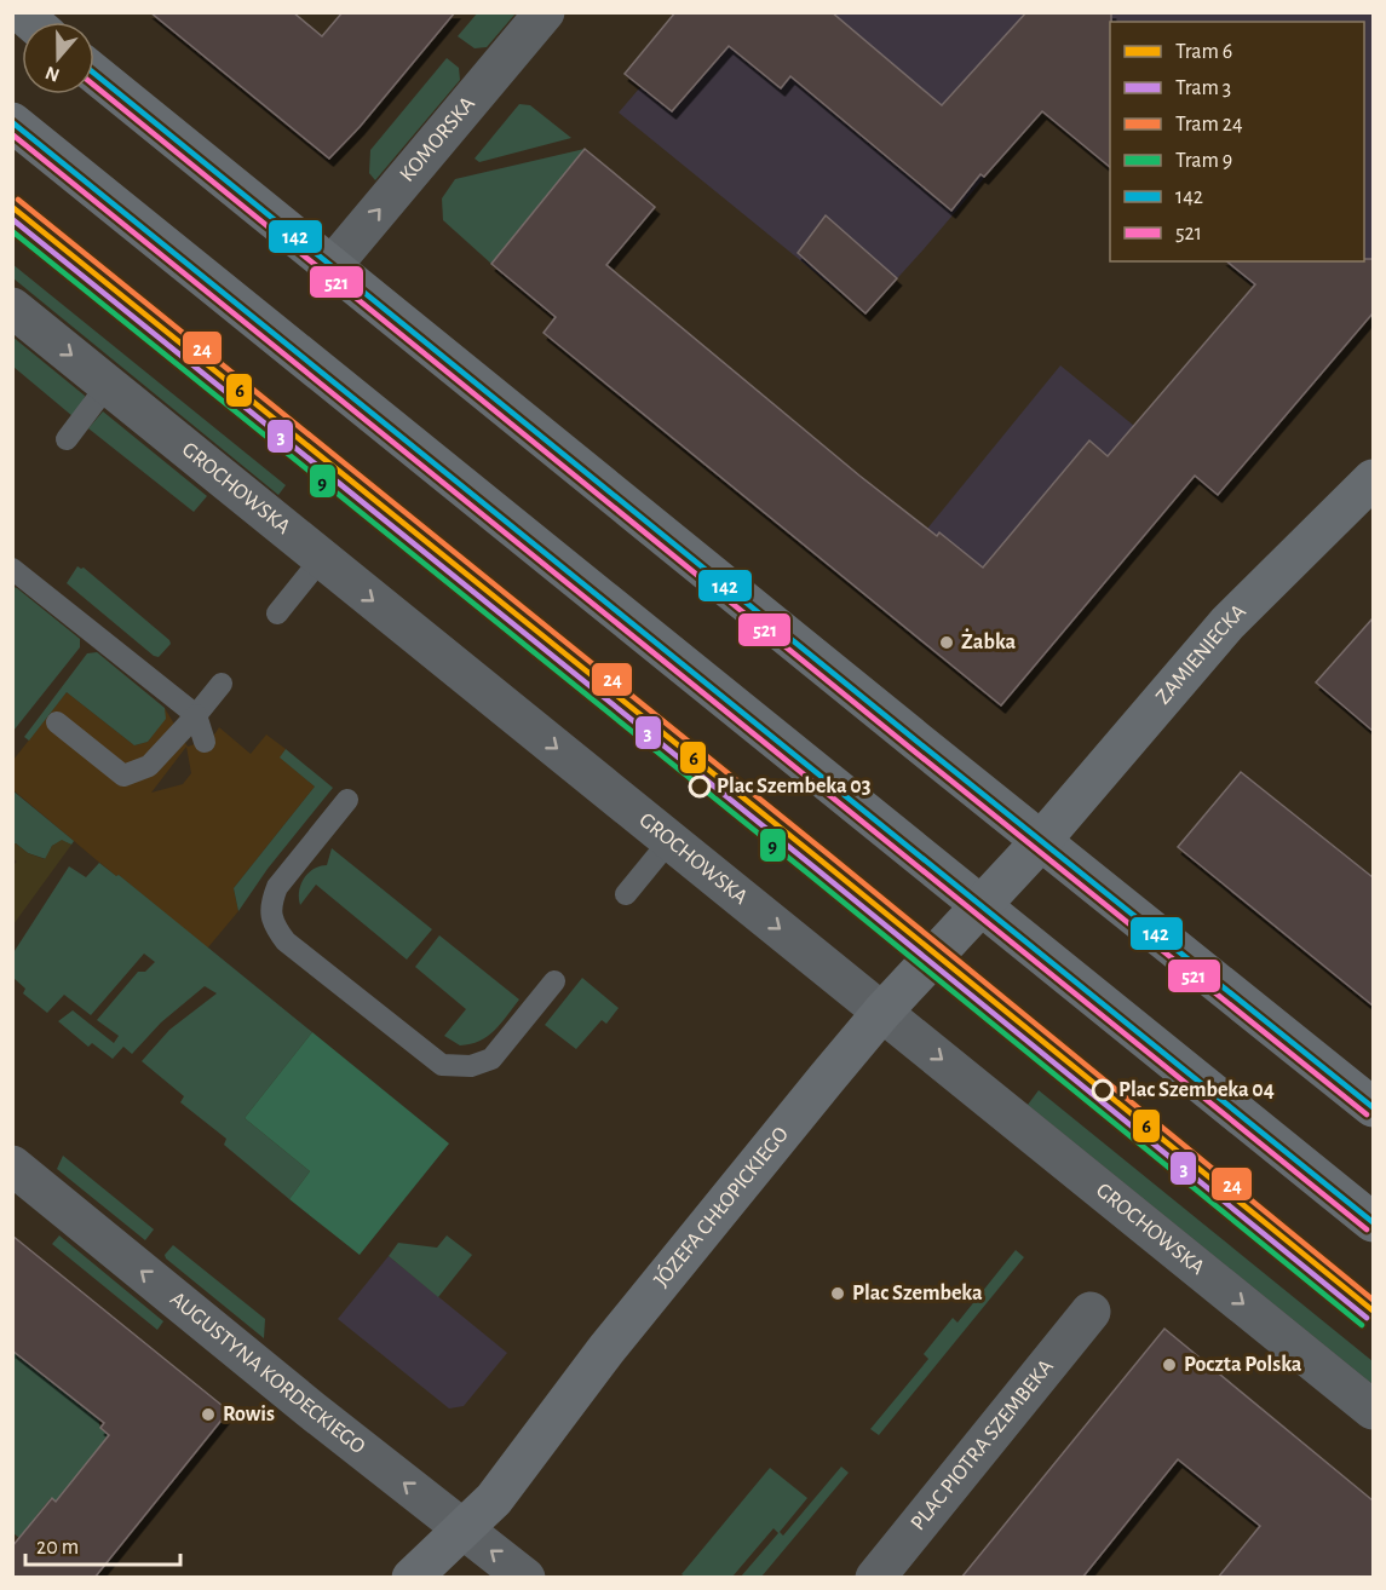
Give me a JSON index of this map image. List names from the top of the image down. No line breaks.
{"streets":{"main road":["ZAMIENIECKA","JÓZEFA CHŁOPICKIEGO"],"street":["KOMORSKA","GROCHOWSKA","AUGUSTYNA KORDECKIEGO","PLAC PIOTRA SZEMBEKA"]},"crossings":[["GROCHOWSKA","JÓZEFA CHŁOPICKIEGO"],["ZAMIENIECKA","JÓZEFA CHŁOPICKIEGO"],["JÓZEFA CHŁOPICKIEGO","AUGUSTYNA KORDECKIEGO"]],"one_way":["KOMORSKA","GROCHOWSKA","AUGUSTYNA KORDECKIEGO"],"places":["Żabka","Plac Szembeka 03","Plac Szembeka 04","Plac Szembeka","Poczta Polska","Rowis"],"lines":["transit line 142","transit line 521","tram line 24","tram line 6","tram line 3","tram line 9"],"legend":["Tram 6","Tram 3","Tram 24","Tram 9","142","521"],"scale_bar":"20 m","north":"bottom"}
